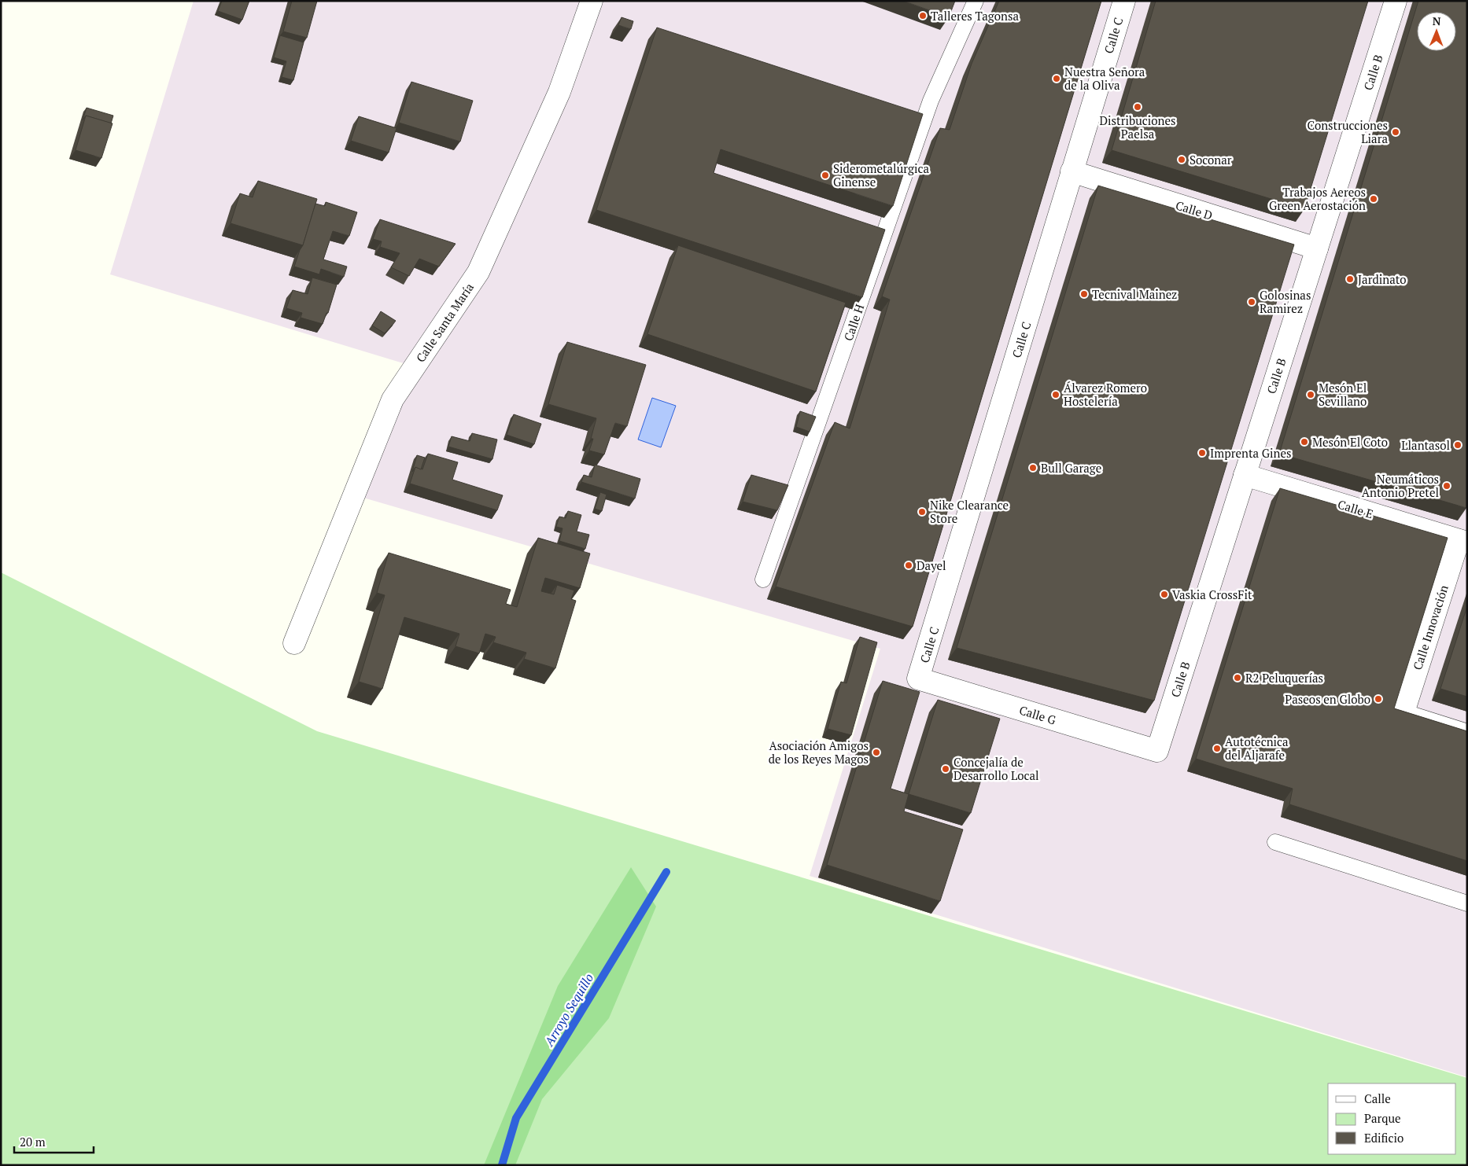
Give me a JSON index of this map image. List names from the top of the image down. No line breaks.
{"streets":{"street":["Calle C","Calle B","Calle D","Calle Santa María","Calle E","Calle Innovación","Calle G"],"lane":["Calle H"]},"crossings":[["Calle C","Calle D"],["Calle C","Calle G"],["Calle B","Calle D"],["Calle B","Calle E"],["Calle B","Calle G"],["Calle E","Calle Innovación"]],"water":["Arroyo Sequillo"],"places":["Talleres Tagonsa","Nuestra Señora de la Oliva","Distribuciones Paelsa","Construcciones Liara","Soconar","Siderometalúrgica Ginense","Trabajos Aereos Green Aerostación","Jardinato","Tecnival Mainez","Golosinas Ramirez","Álvarez Romero Hostelería","Mesón El Sevillano","Mesón El Coto","Llantasol","Imprenta Gines","Bull Garage","Neumáticos Antonio Pretel","Nike Clearance Store","Dayel","Vaskia CrossFit","R2 Peluquerías","Paseos en Globo","Autotécnica del Aljarafe","Asociación Amigos de los Reyes Magos","Concejalía de Desarrollo Local"],"legend":["Calle","Parque","Edificio"],"scale_bar":"20 m","north":"top"}
